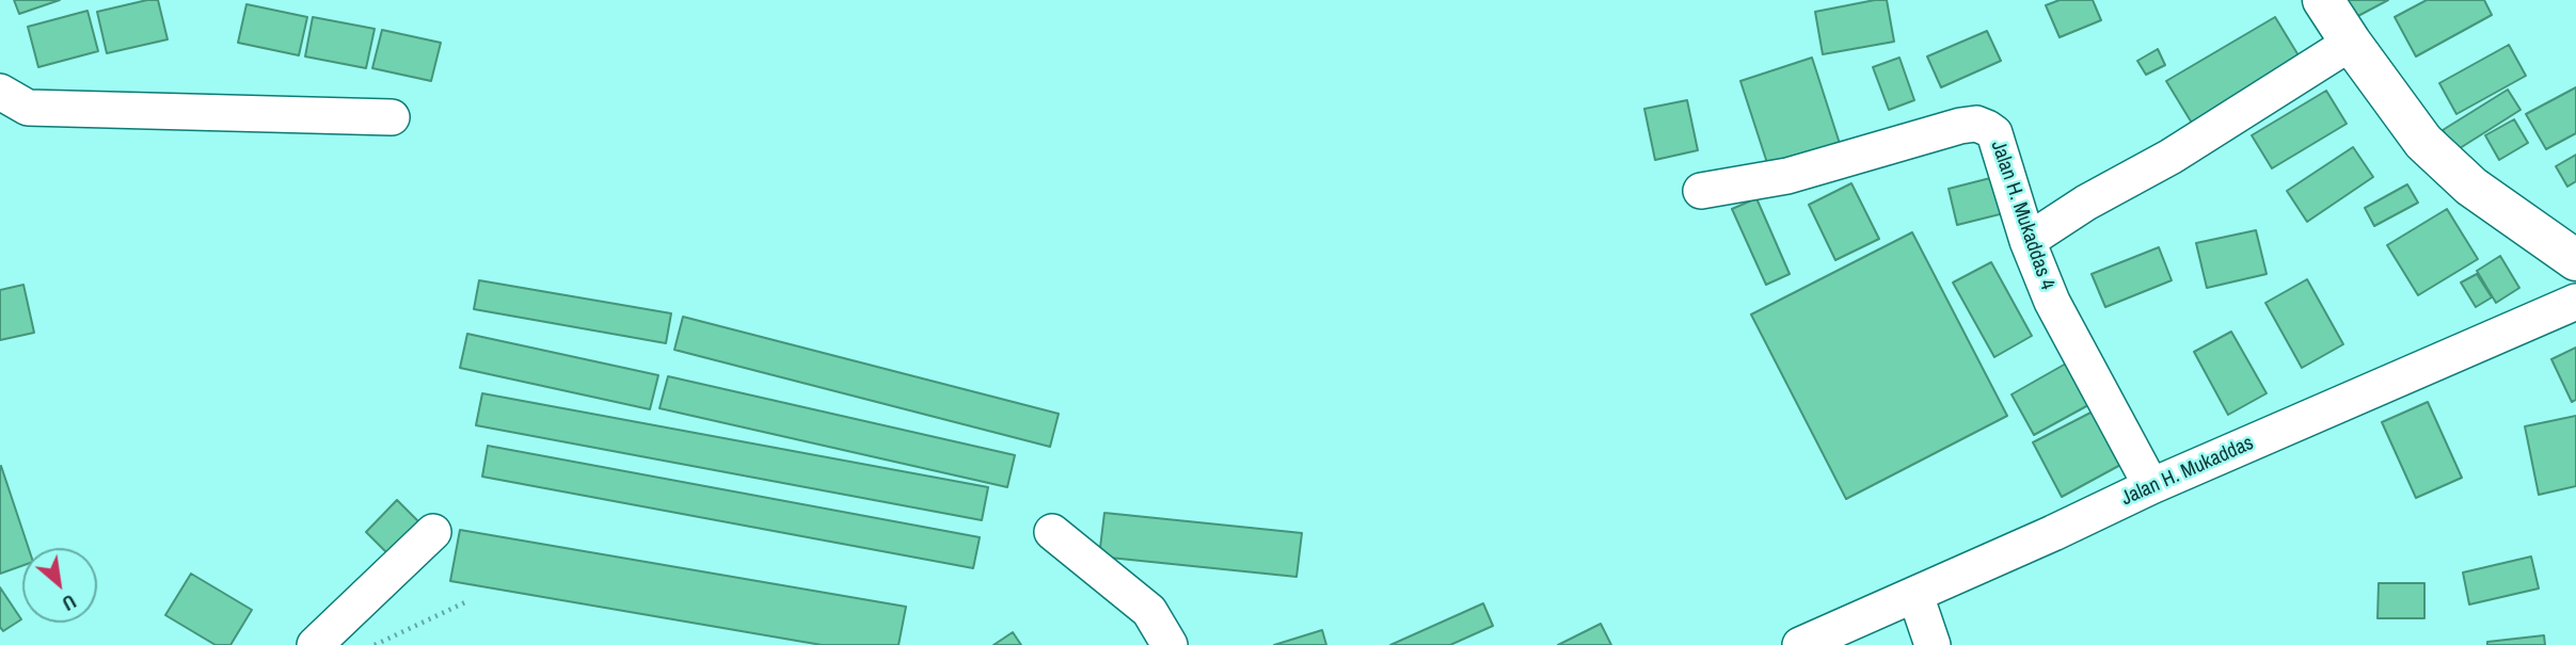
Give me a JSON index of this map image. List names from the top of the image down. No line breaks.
{"streets":{"street":["Jalan H. Mukaddas 4","Jalan H. Mukaddas"]},"crossings":[["Jalan H. Mukaddas 4","Jalan H. Mukaddas"]],"north":"bottom right"}
